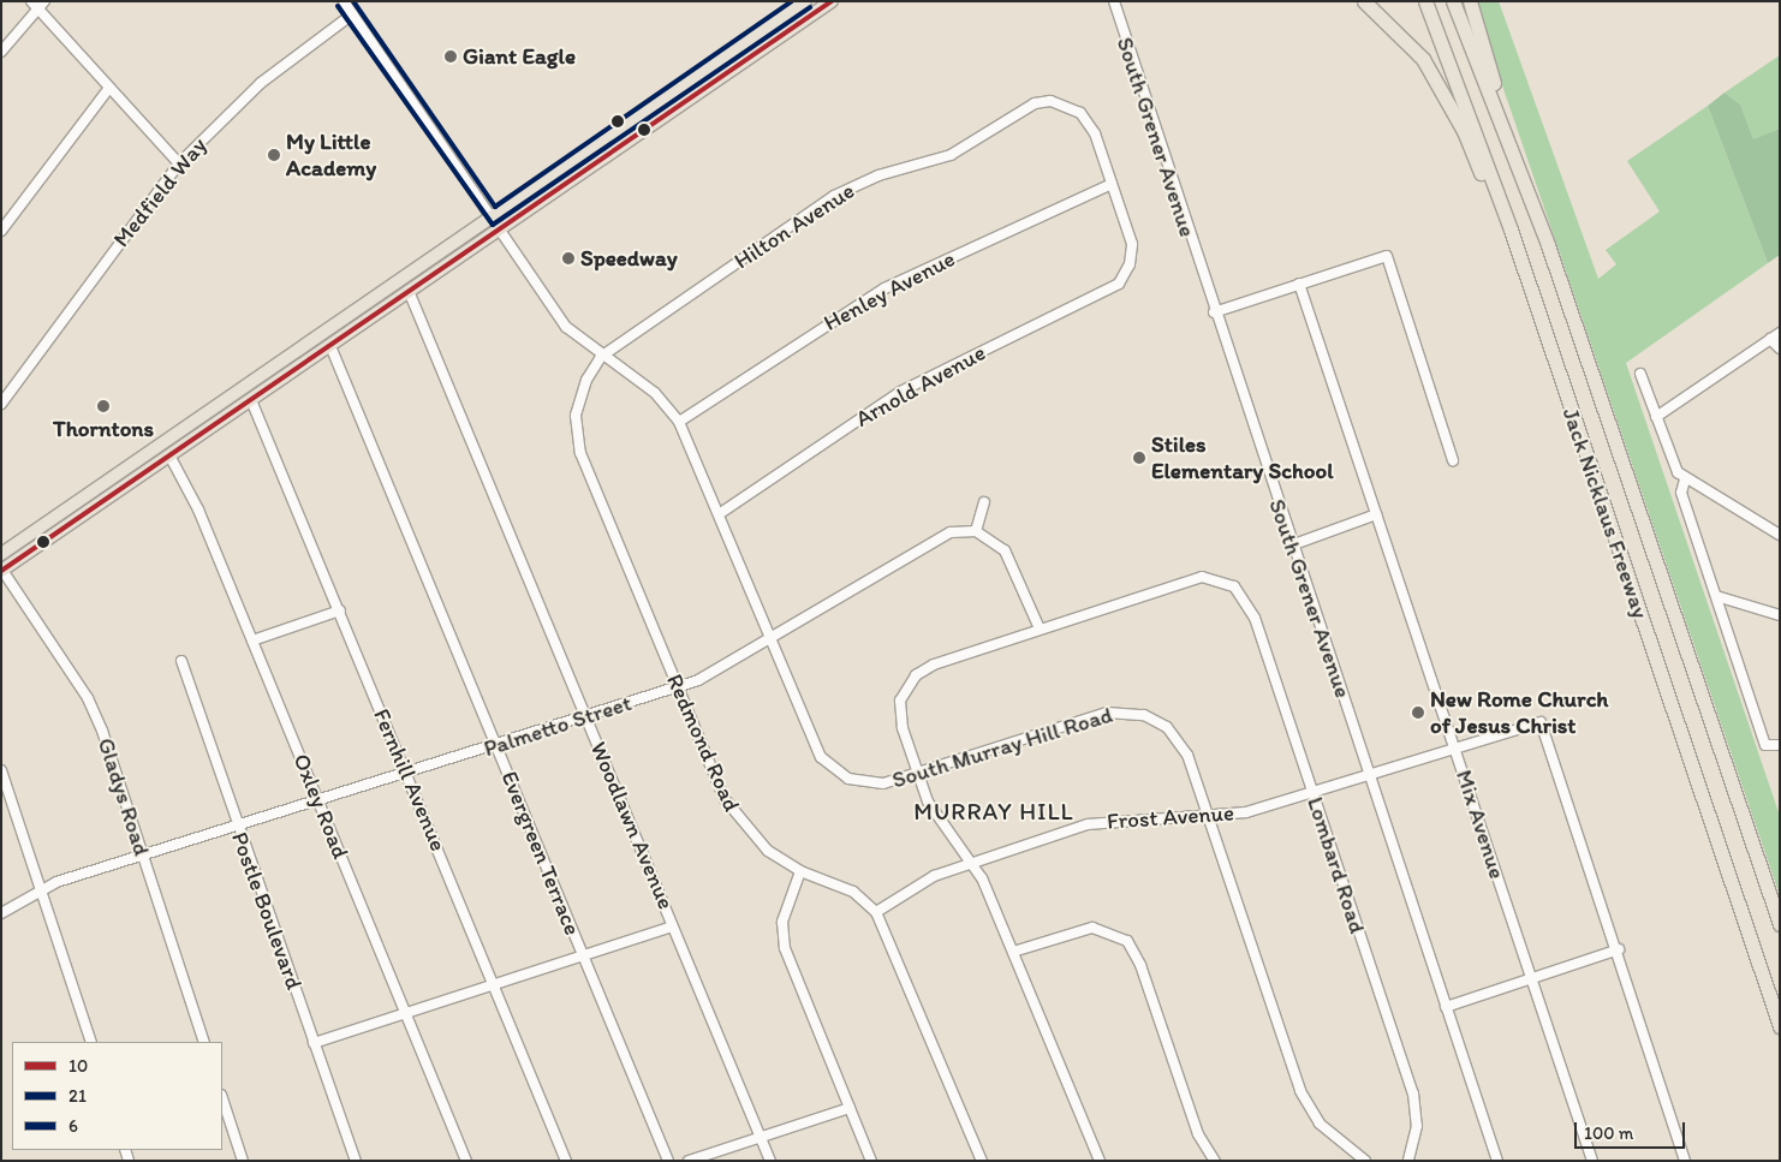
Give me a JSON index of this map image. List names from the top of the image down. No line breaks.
{"streets":{"highway":["Jack Nicklaus Freeway"],"street":["South Grener Avenue","Medfield Way","Hilton Avenue","Henley Avenue","Arnold Avenue","Palmetto Street","Redmond Road","South Murray Hill Road","Fernhill Avenue","Gladys Road","Oxley Road","Frost Avenue","Mix Avenue","Woodlawn Avenue","Evergreen Terrace","Lombard Road","Postle Boulevard"]},"crossings":[["South Grener Avenue","Frost Avenue"],["Medfield Way","South Murray Hill Road"],["Hilton Avenue","Henley Avenue"],["Hilton Avenue","Arnold Avenue"],["Hilton Avenue","Redmond Road"],["Hilton Avenue","South Murray Hill Road"],["Henley Avenue","Arnold Avenue"],["Henley Avenue","South Murray Hill Road"],["Arnold Avenue","South Murray Hill Road"],["Palmetto Street","Redmond Road"],["Palmetto Street","South Murray Hill Road"],["Palmetto Street","Fernhill Avenue"],["Palmetto Street","Gladys Road"],["Palmetto Street","Oxley Road"],["Palmetto Street","Woodlawn Avenue"],["Palmetto Street","Evergreen Terrace"],["Palmetto Street","Postle Boulevard"],["Redmond Road","South Murray Hill Road"],["Redmond Road","Frost Avenue"],["South Murray Hill Road","Frost Avenue"],["Frost Avenue","Mix Avenue"],["Frost Avenue","Lombard Road"]],"districts":["MURRAY HILL"],"places":["Giant Eagle","My Little Academy","Speedway","Thorntons","Stiles Elementary School","New Rome Church of Jesus Christ"],"lines":["transit line 10","transit line 6","transit line 21"],"legend":["10","21","6"],"scale_bar":"100 m"}
